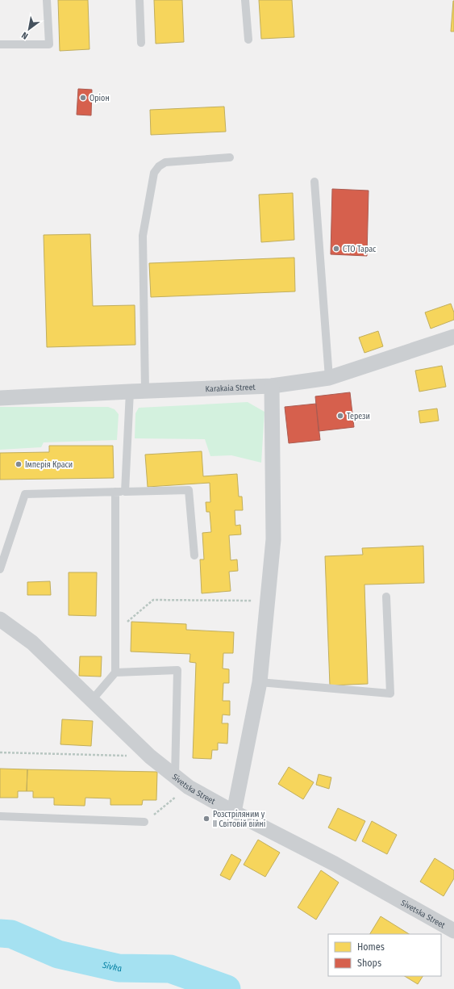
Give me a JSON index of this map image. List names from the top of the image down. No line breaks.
{"streets":{"street":["Karakaia Street","Sivetska Street"]},"water":["Sivka"],"places":["Оріон","СТО Тарас","Терези","Імперія Краси","Розстріляним у II Світовій війні"],"legend":["Homes","Shops"],"north":"bottom left"}
